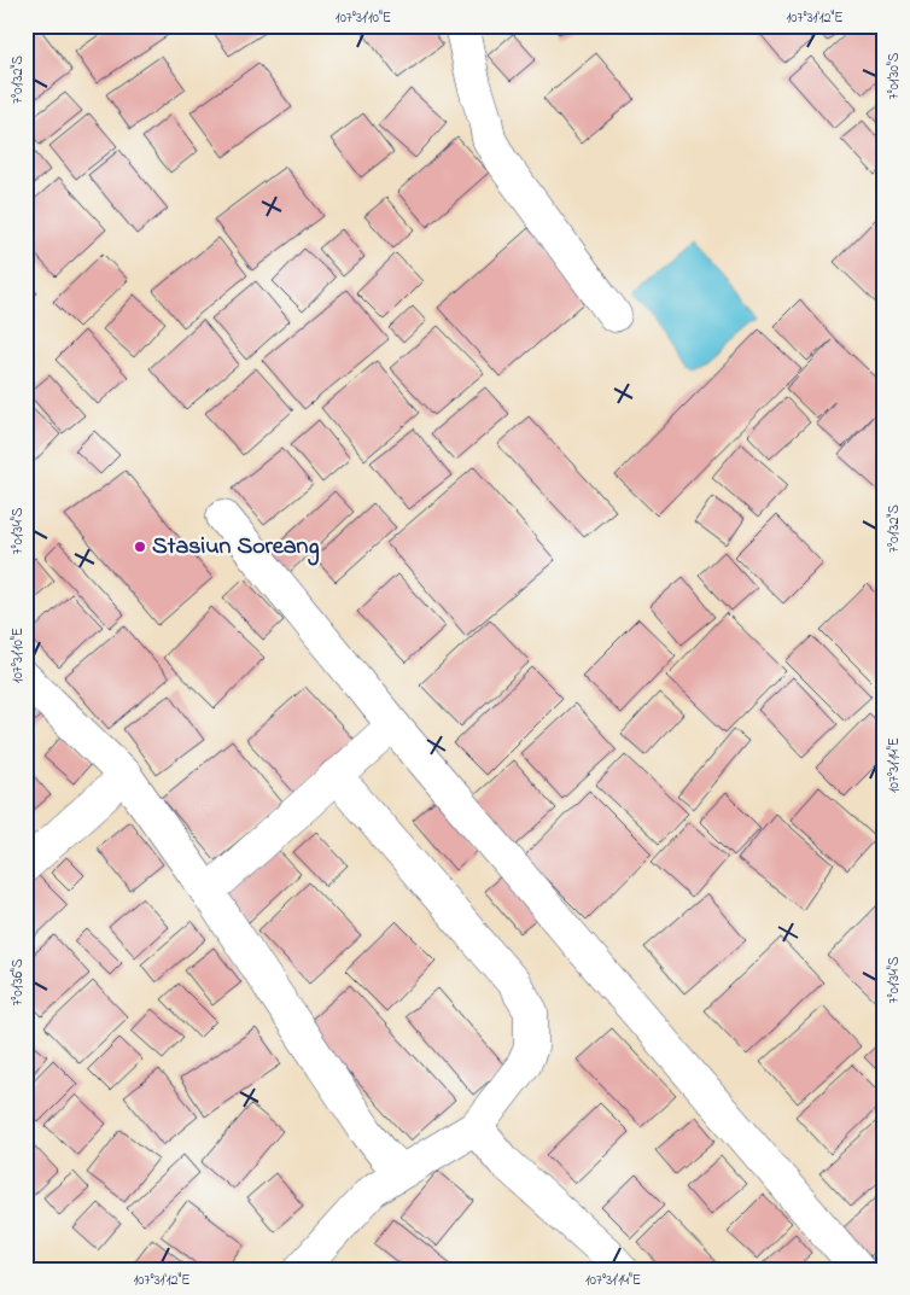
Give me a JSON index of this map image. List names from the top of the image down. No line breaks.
{"places":["Stasiun Soreang"],"coordinates":["107°31'10\"E","107°31'12\"E","7°01'30\"S","7°01'32\"S","7°01'34\"S","107°31'14\"E","7°01'36\"S"]}
